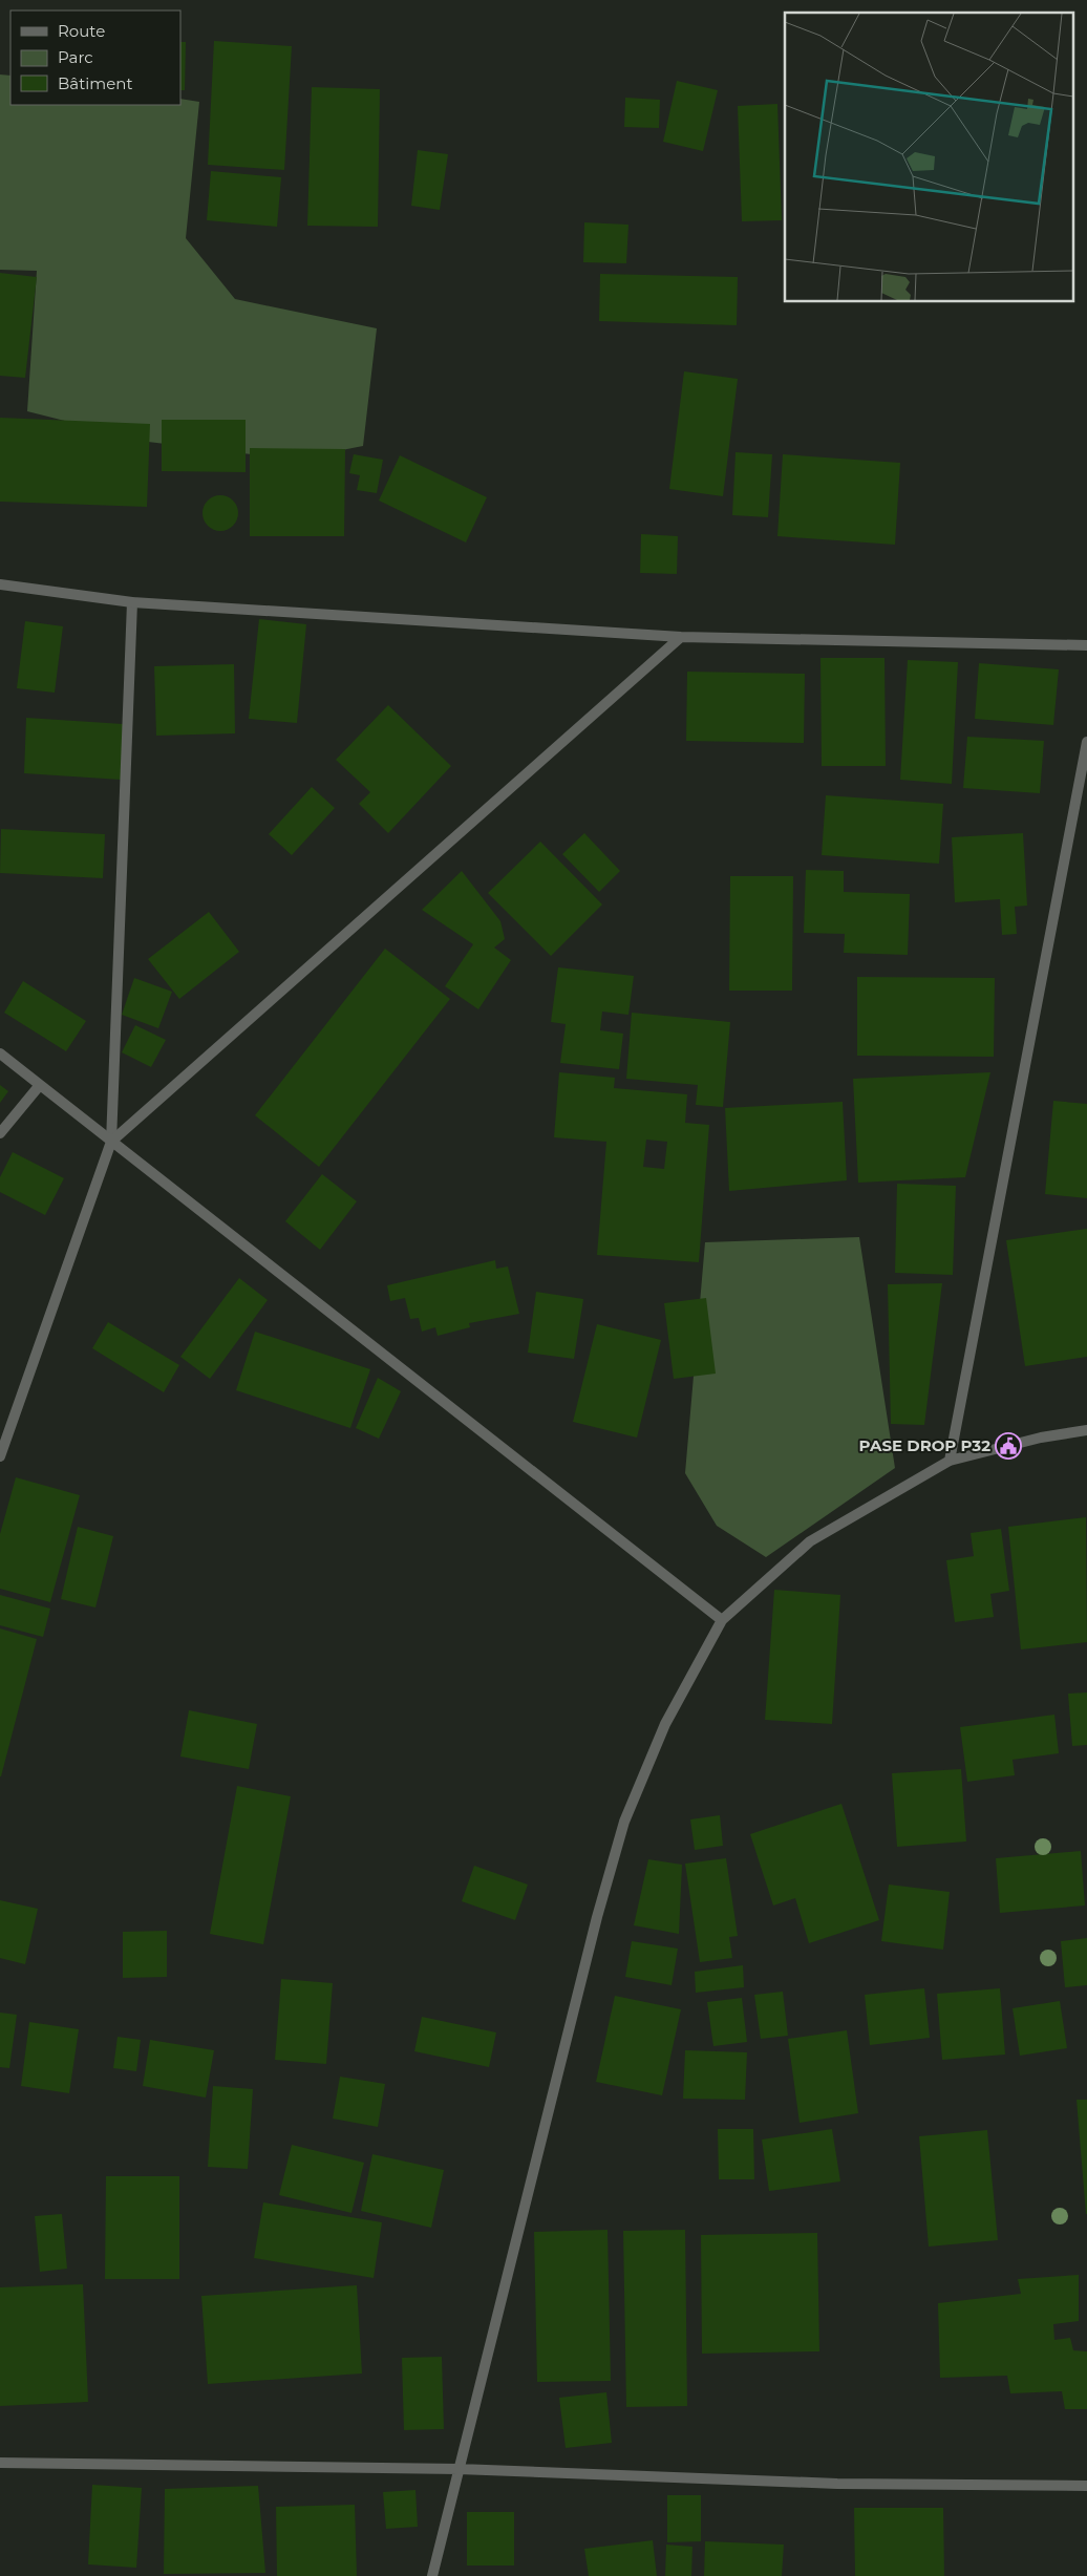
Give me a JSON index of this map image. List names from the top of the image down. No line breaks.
{"places":{"public building":["PASE DROP P32"]},"legend":["Route","Parc","Bâtiment"]}
